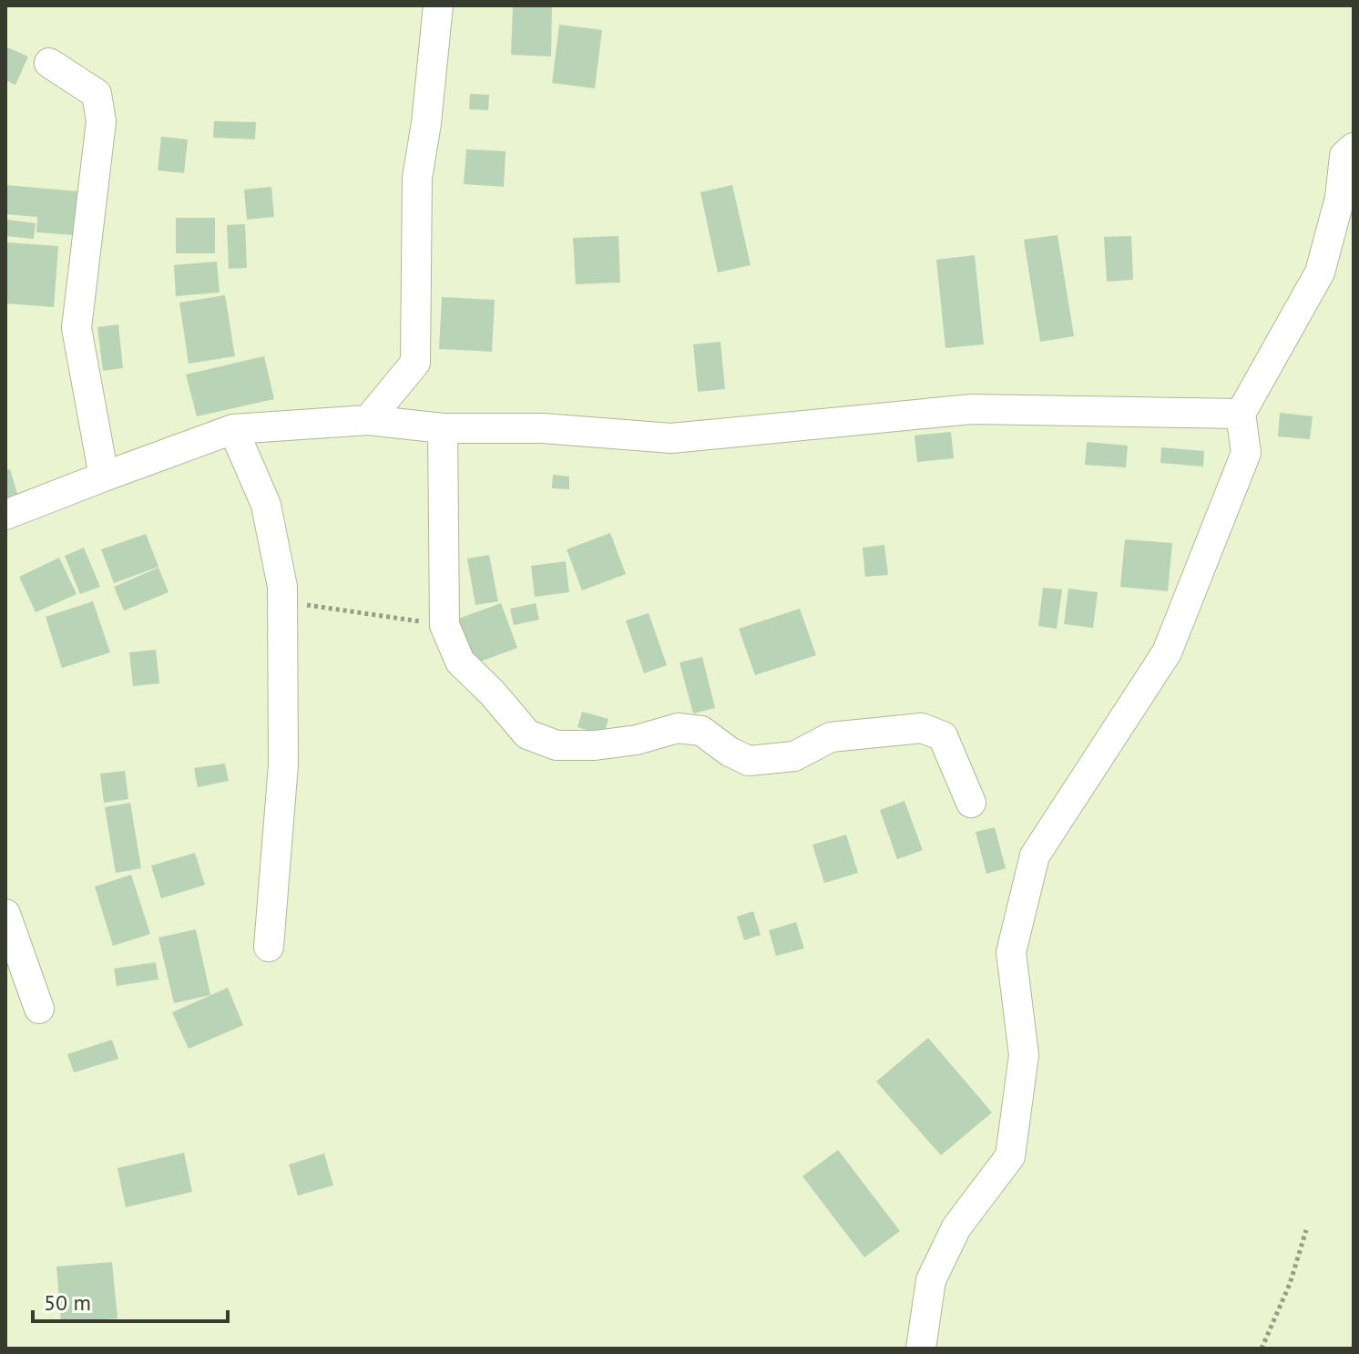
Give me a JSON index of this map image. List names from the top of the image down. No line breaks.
{"scale_bar":"50 m"}
